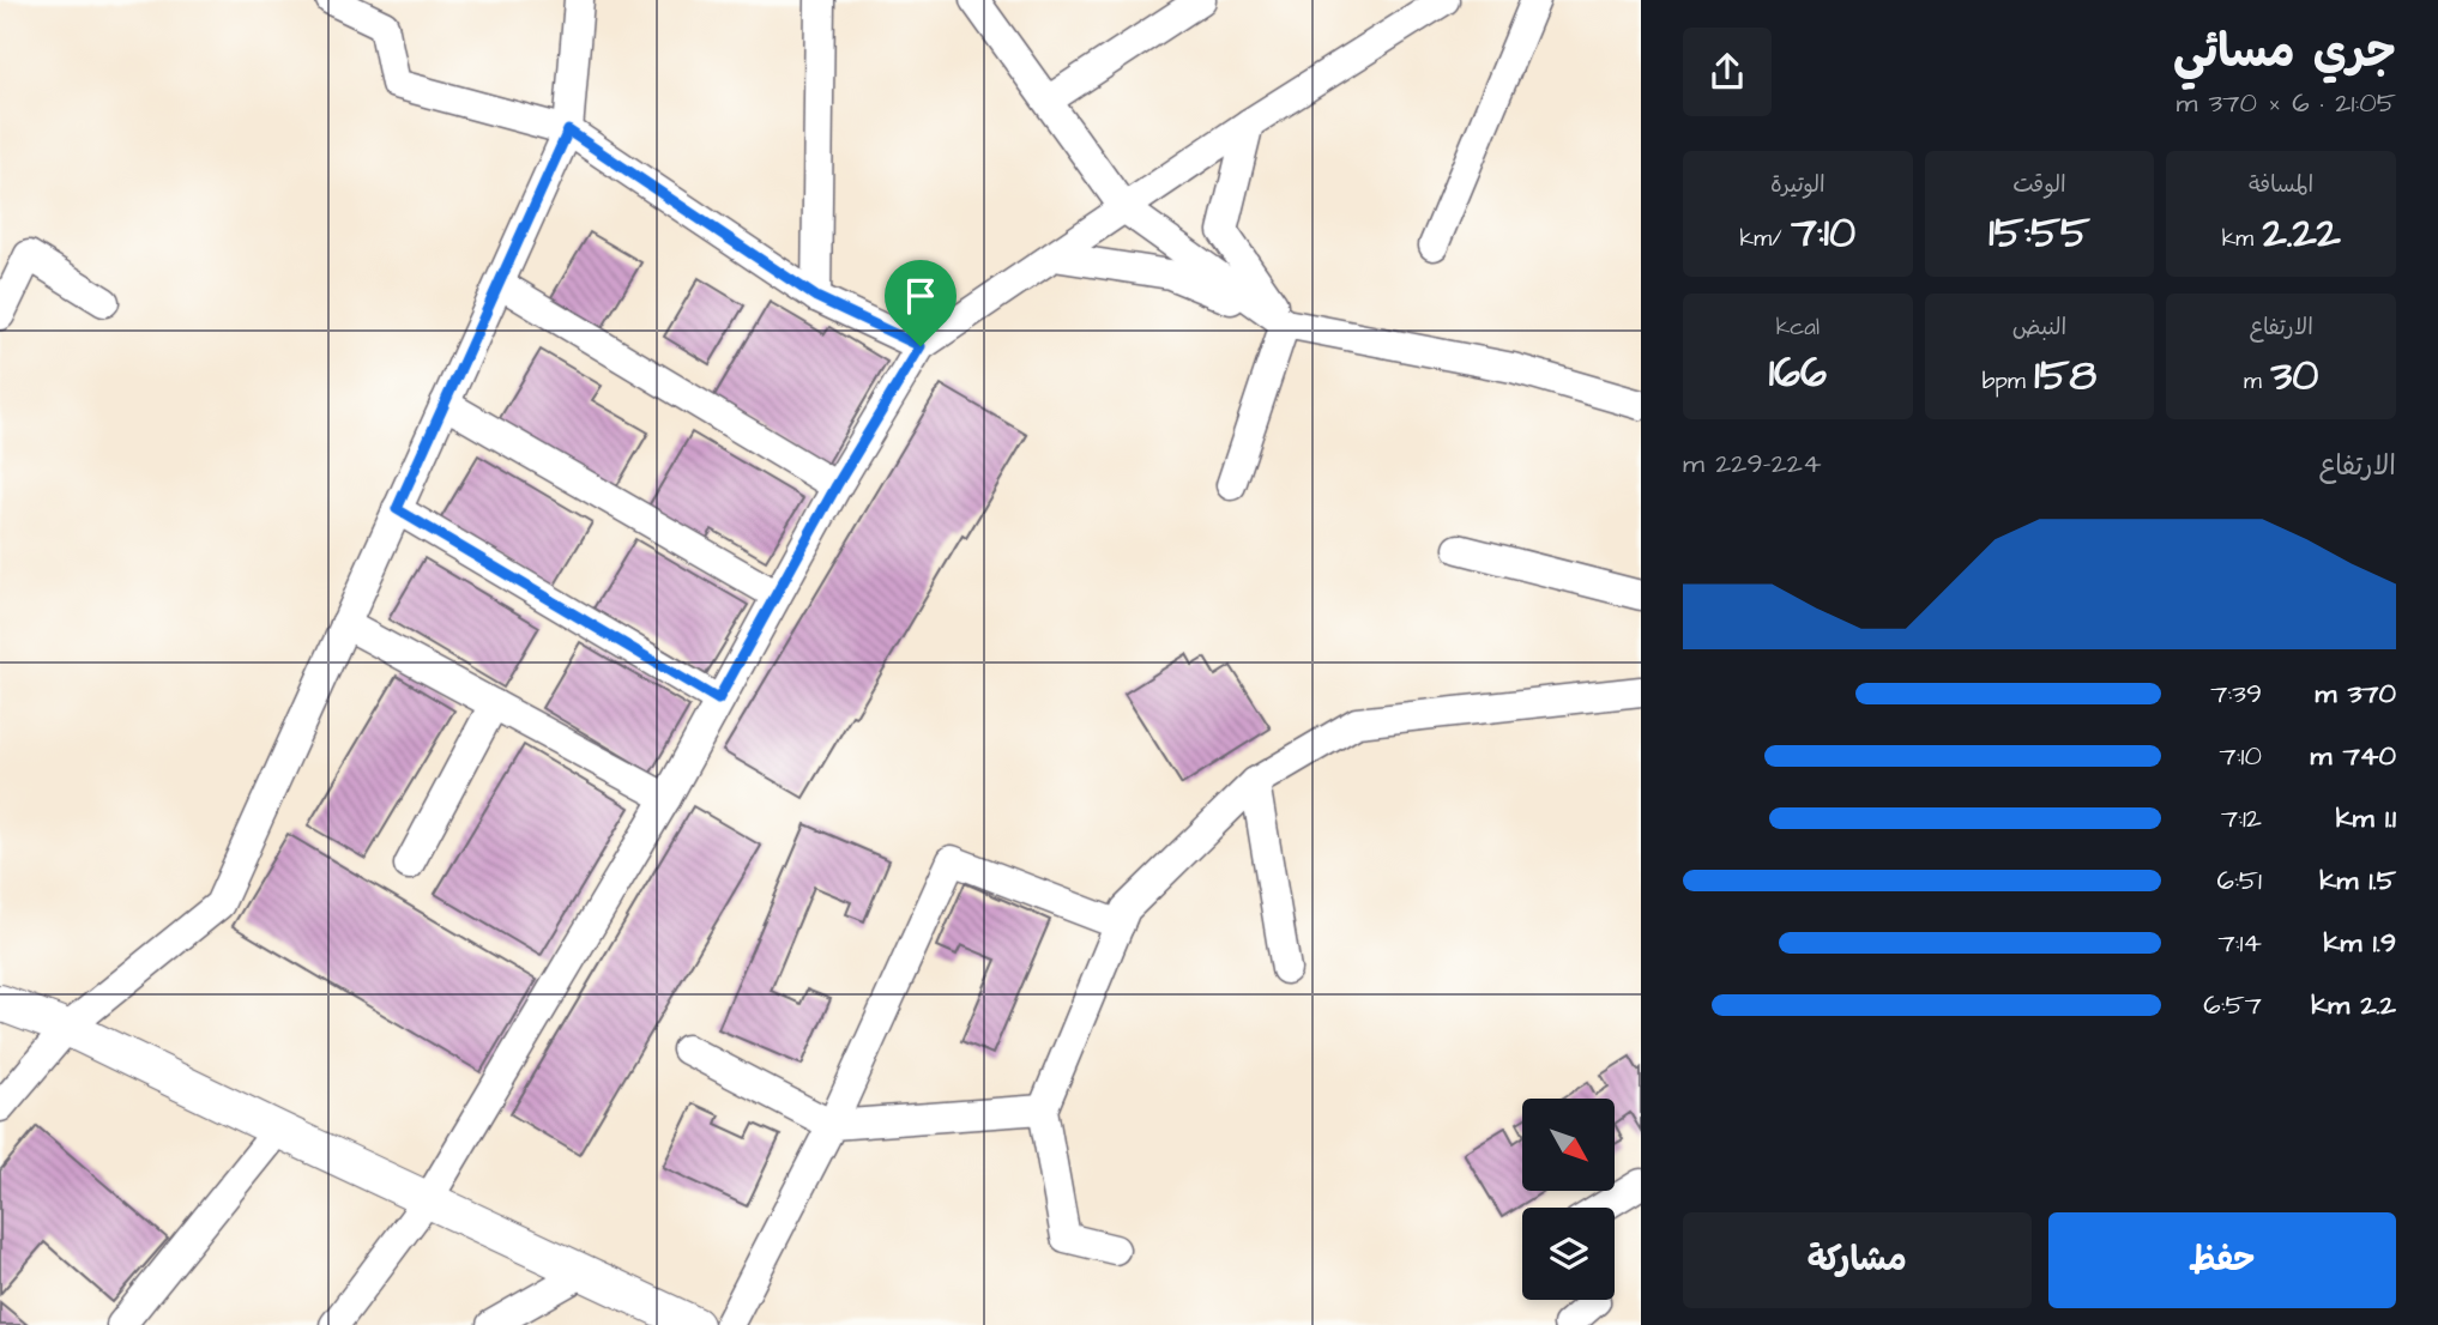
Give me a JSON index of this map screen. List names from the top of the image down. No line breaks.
{"north":"bottom right","page":{"heading":["جري مسائي","21:05 · 6 × 370 m"],"stats":[["المسافة","2.22 km"],["الوقت","15:55"],["الوتيرة","7:10 /km"],["الارتفاع","30 m"],["النبض","158 bpm"],["kcal","166"]],"chart":["الارتفاع","224–229 m"],"list":[{"name":"370 m","note":"7:39"},{"name":"740 m","note":"7:10"},{"name":"1.1 km","note":"7:12"},{"name":"1.5 km","note":"6:51"},{"name":"1.9 km","note":"7:14"},{"name":"2.2 km","note":"6:57"}],"buttons":["حفظ","مشاركة"]}}
